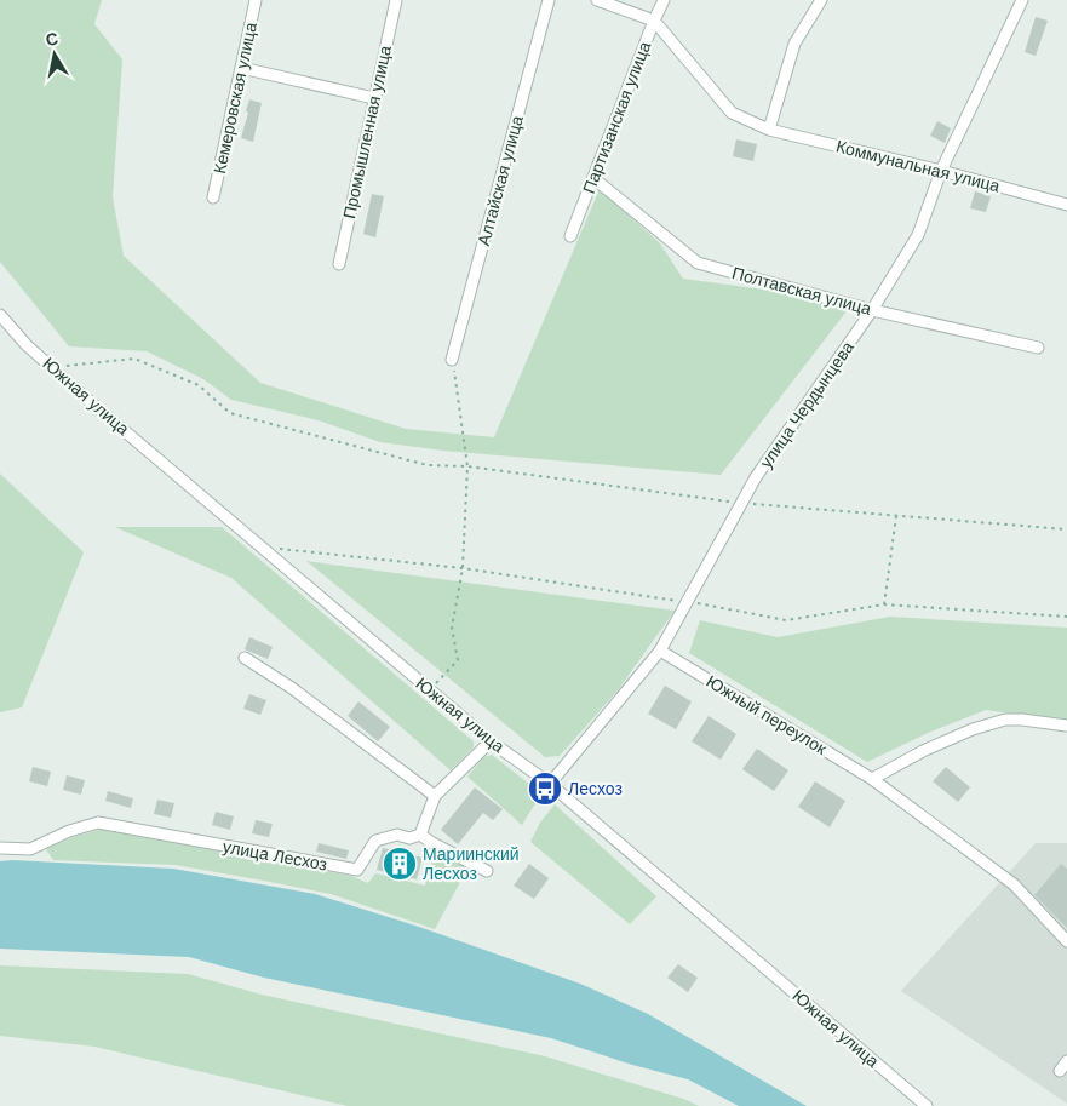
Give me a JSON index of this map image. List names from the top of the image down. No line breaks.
{"streets":{"street":["Кемеровская улица","Партизанская улица","Промышленная улица","Коммунальная улица","Алтайская улица","Полтавская улица","Южная улица","улица Чердынцева","Южный переулок","улица Лесхоз"]},"crossings":[["Партизанская улица","Коммунальная улица"],["Партизанская улица","Полтавская улица"],["Коммунальная улица","улица Чердынцева"],["Полтавская улица","улица Чердынцева"],["Южная улица","улица Чердынцева"],["улица Чердынцева","Южный переулок"]],"places":{"bus stop":["Лесхоз"],"building":["Мариинский Лесхоз"]},"north":"top"}
